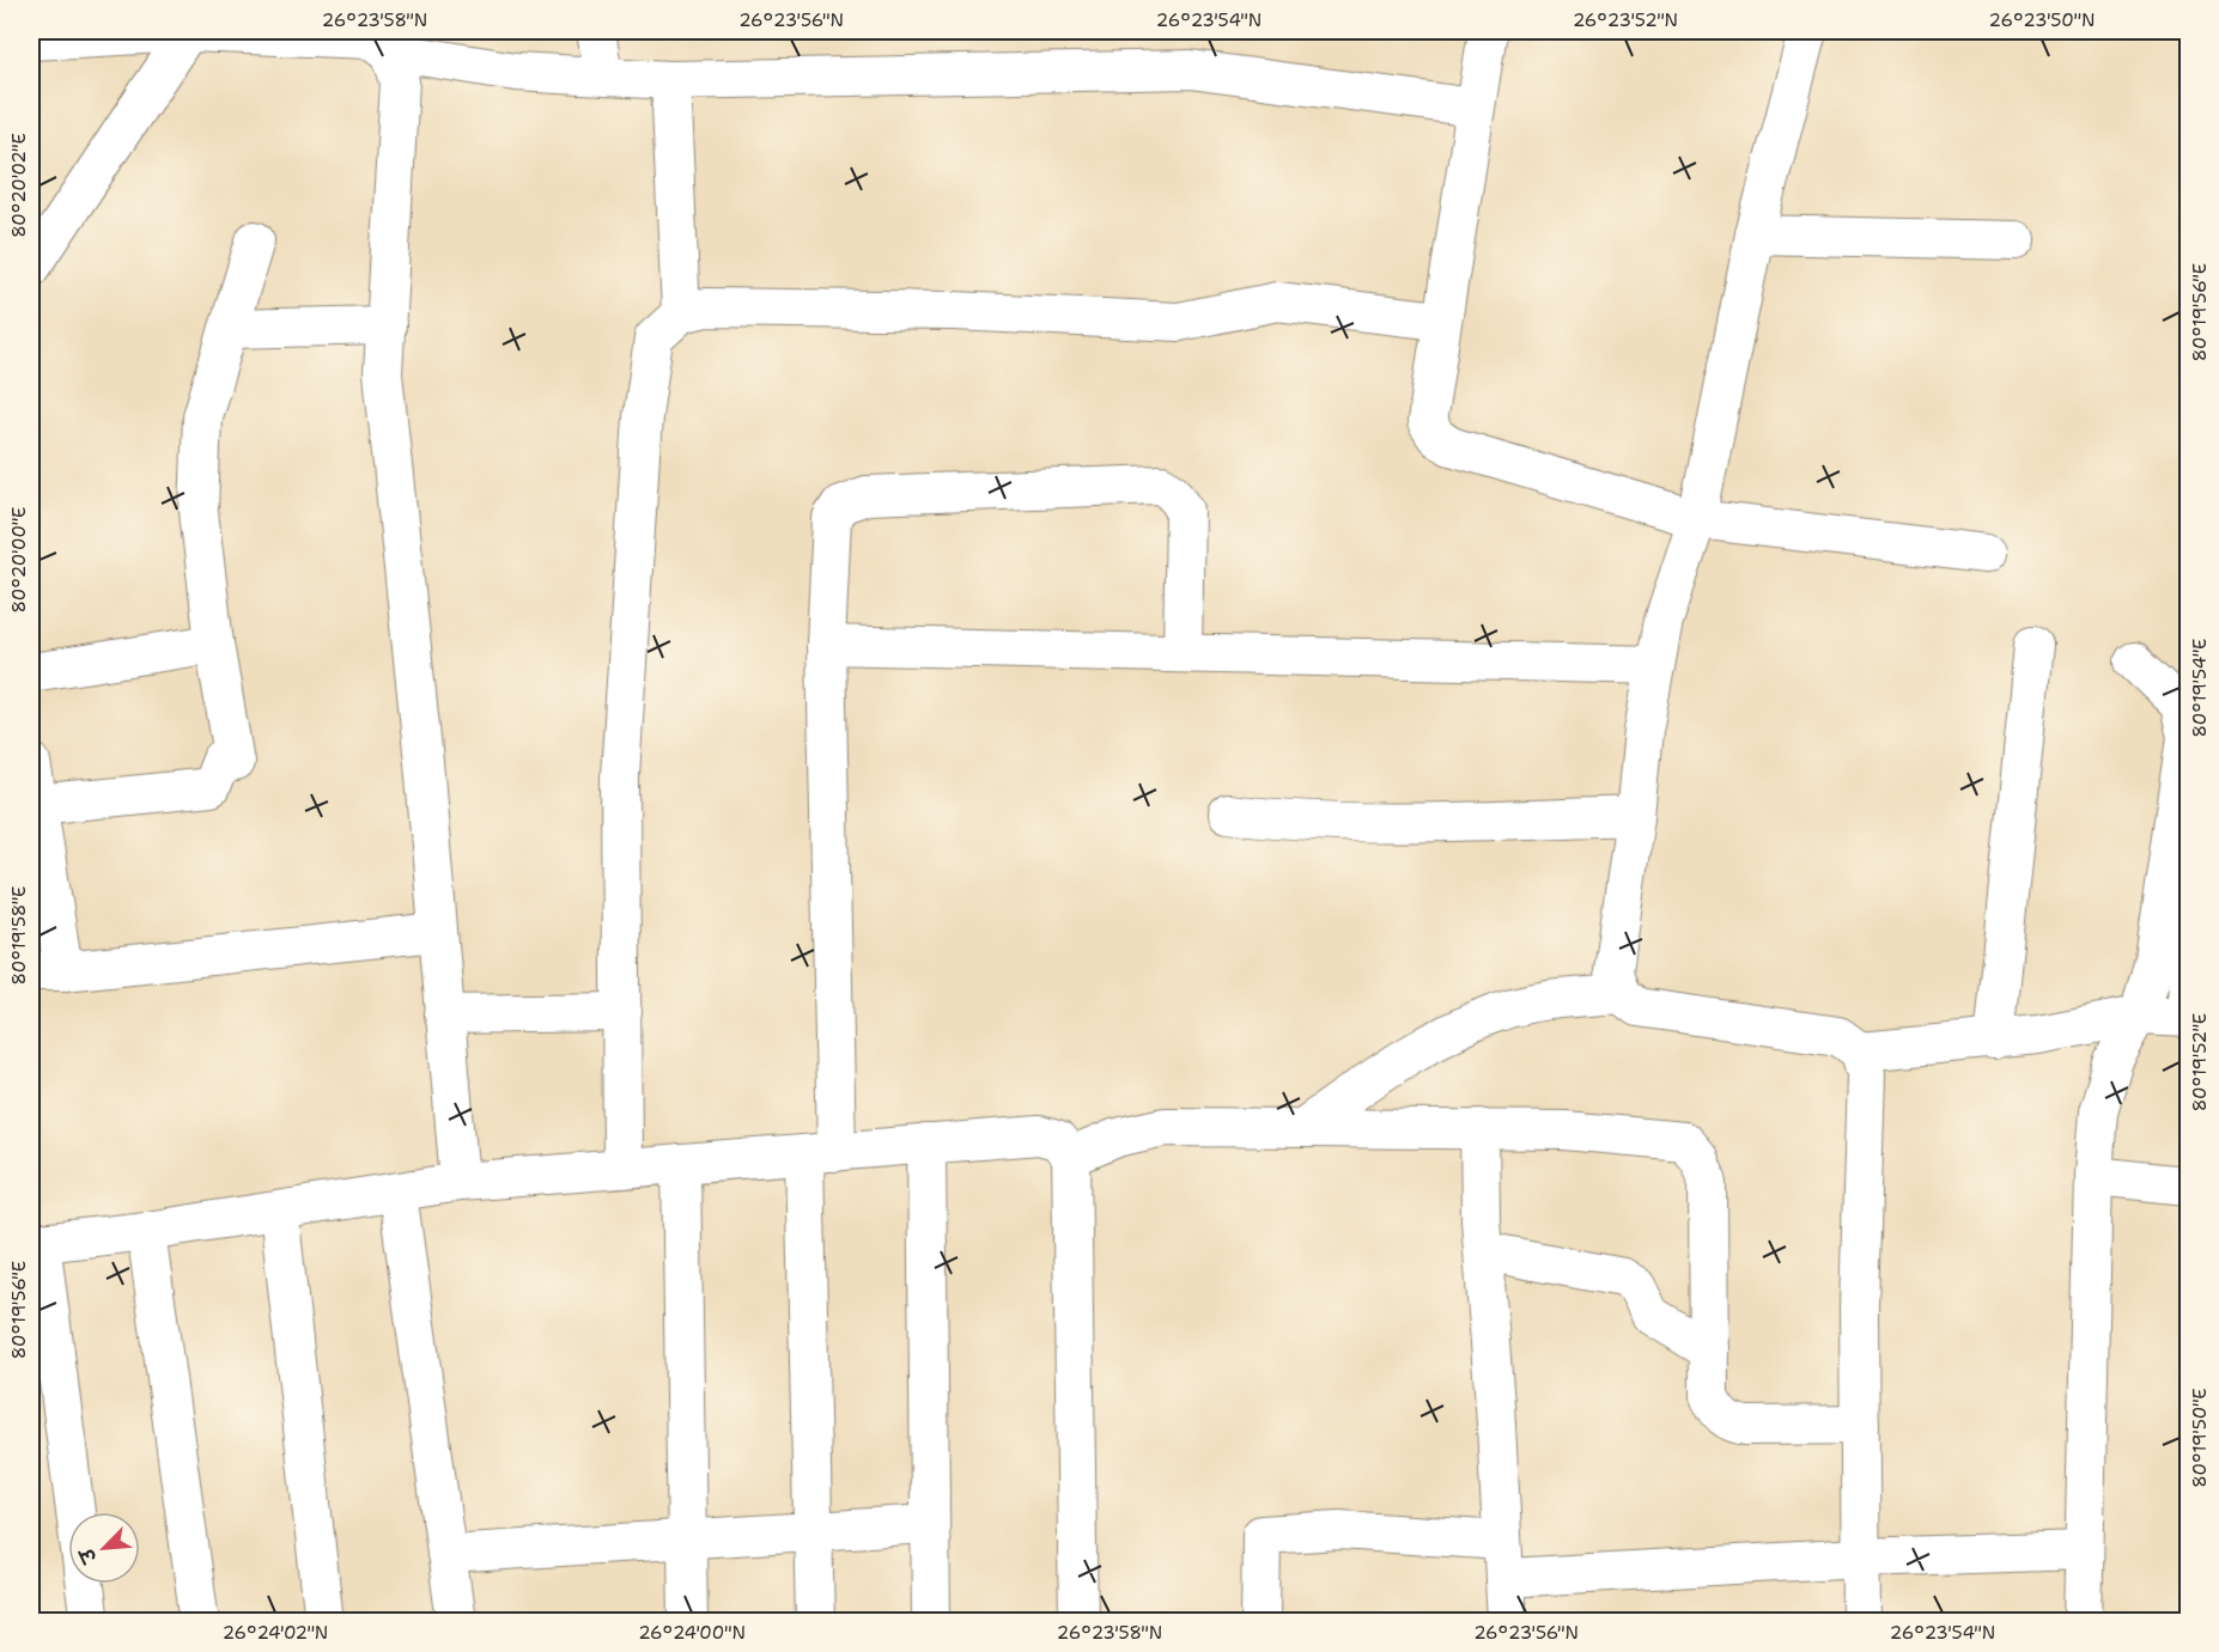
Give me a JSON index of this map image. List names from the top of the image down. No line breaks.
{"north":"bottom left","coordinates":["26°23'58\"N","26°23'56\"N","26°23'54\"N","26°23'52\"N","26°23'50\"N","80°20'02\"E","80°19'56\"E","80°20'00\"E","80°19'54\"E","80°19'58\"E","80°19'52\"E","80°19'50\"E","26°24'02\"N","26°24'00\"N"]}
